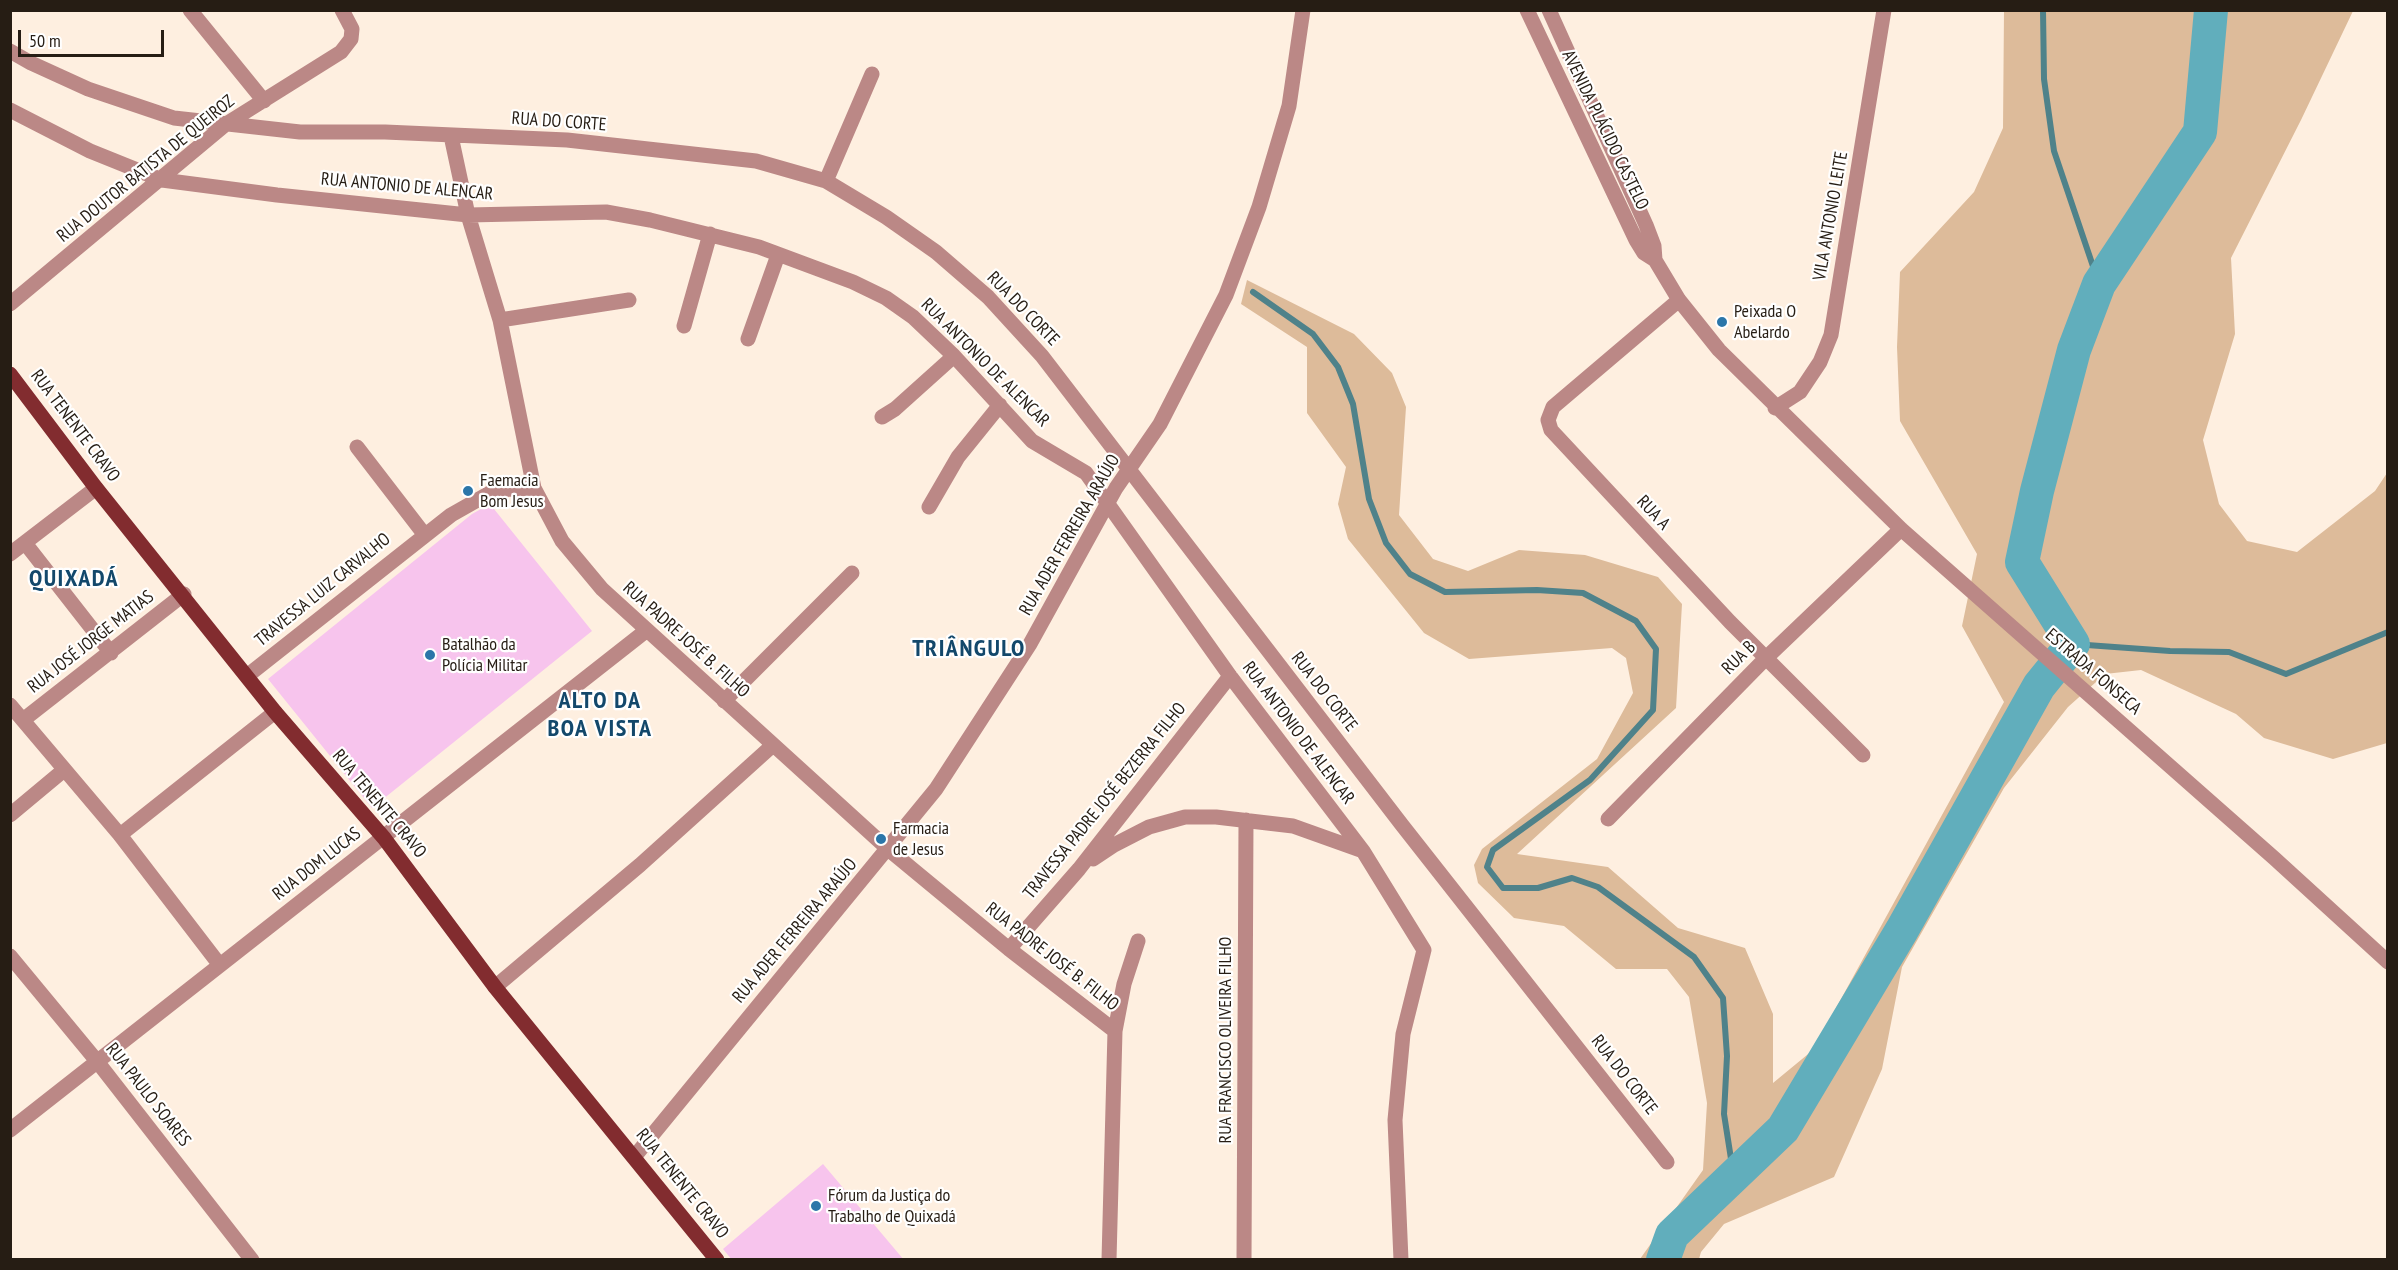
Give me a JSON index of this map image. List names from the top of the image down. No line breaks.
{"streets":{"main road":["RUA TENENTE CRAVO"],"street":["RUA DO CORTE","AVENIDA PLÁCIDO CASTELO","RUA DOUTOR BATISTA DE QUEIROZ","RUA ANTONIO DE ALENCAR","VILA ANTONIO LEITE","RUA A","RUA ADER FERREIRA ARAÚJO","TRAVESSA LUIZ CARVALHO","RUA PADRE JOSÉ B. FILHO","RUA JOSÉ JORGE MATIAS","RUA B","ESTRADA FONSECA","TRAVESSA PADRE JOSÉ BEZERRA FILHO","RUA DOM LUCAS","RUA FRANCISCO OLIVEIRA FILHO","RUA PAULO SOARES"]},"crossings":[["RUA DO CORTE","RUA DOUTOR BATISTA DE QUEIROZ"],["RUA DO CORTE","RUA ADER FERREIRA ARAÚJO"],["RUA DO CORTE","RUA PADRE JOSÉ B. FILHO"],["AVENIDA PLÁCIDO CASTELO","VILA ANTONIO LEITE"],["AVENIDA PLÁCIDO CASTELO","RUA A"],["AVENIDA PLÁCIDO CASTELO","ESTRADA FONSECA"],["RUA DOUTOR BATISTA DE QUEIROZ","RUA ANTONIO DE ALENCAR"],["RUA ANTONIO DE ALENCAR","RUA ADER FERREIRA ARAÚJO"],["RUA ANTONIO DE ALENCAR","RUA PADRE JOSÉ B. FILHO"],["RUA ANTONIO DE ALENCAR","TRAVESSA PADRE JOSÉ BEZERRA FILHO"],["VILA ANTONIO LEITE","ESTRADA FONSECA"],["RUA TENENTE CRAVO","RUA ADER FERREIRA ARAÚJO"],["RUA TENENTE CRAVO","TRAVESSA LUIZ CARVALHO"],["RUA TENENTE CRAVO","RUA JOSÉ JORGE MATIAS"],["RUA TENENTE CRAVO","RUA DOM LUCAS"],["RUA A","RUA B"],["RUA ADER FERREIRA ARAÚJO","RUA PADRE JOSÉ B. FILHO"],["TRAVESSA LUIZ CARVALHO","RUA PADRE JOSÉ B. FILHO"],["RUA PADRE JOSÉ B. FILHO","TRAVESSA PADRE JOSÉ BEZERRA FILHO"],["RUA PADRE JOSÉ B. FILHO","RUA DOM LUCAS"],["RUA B","ESTRADA FONSECA"],["RUA DOM LUCAS","RUA PAULO SOARES"]],"districts":["QUIXADÁ","TRIÂNGULO","ALTO DA BOA VISTA"],"places":["Peixada O Abelardo","Faemacia Bom Jesus","Batalhão da Polícia Militar","Farmacia de Jesus","Fórum da Justiça do Trabalho de Quixadá"],"scale_bar":"50 m"}
